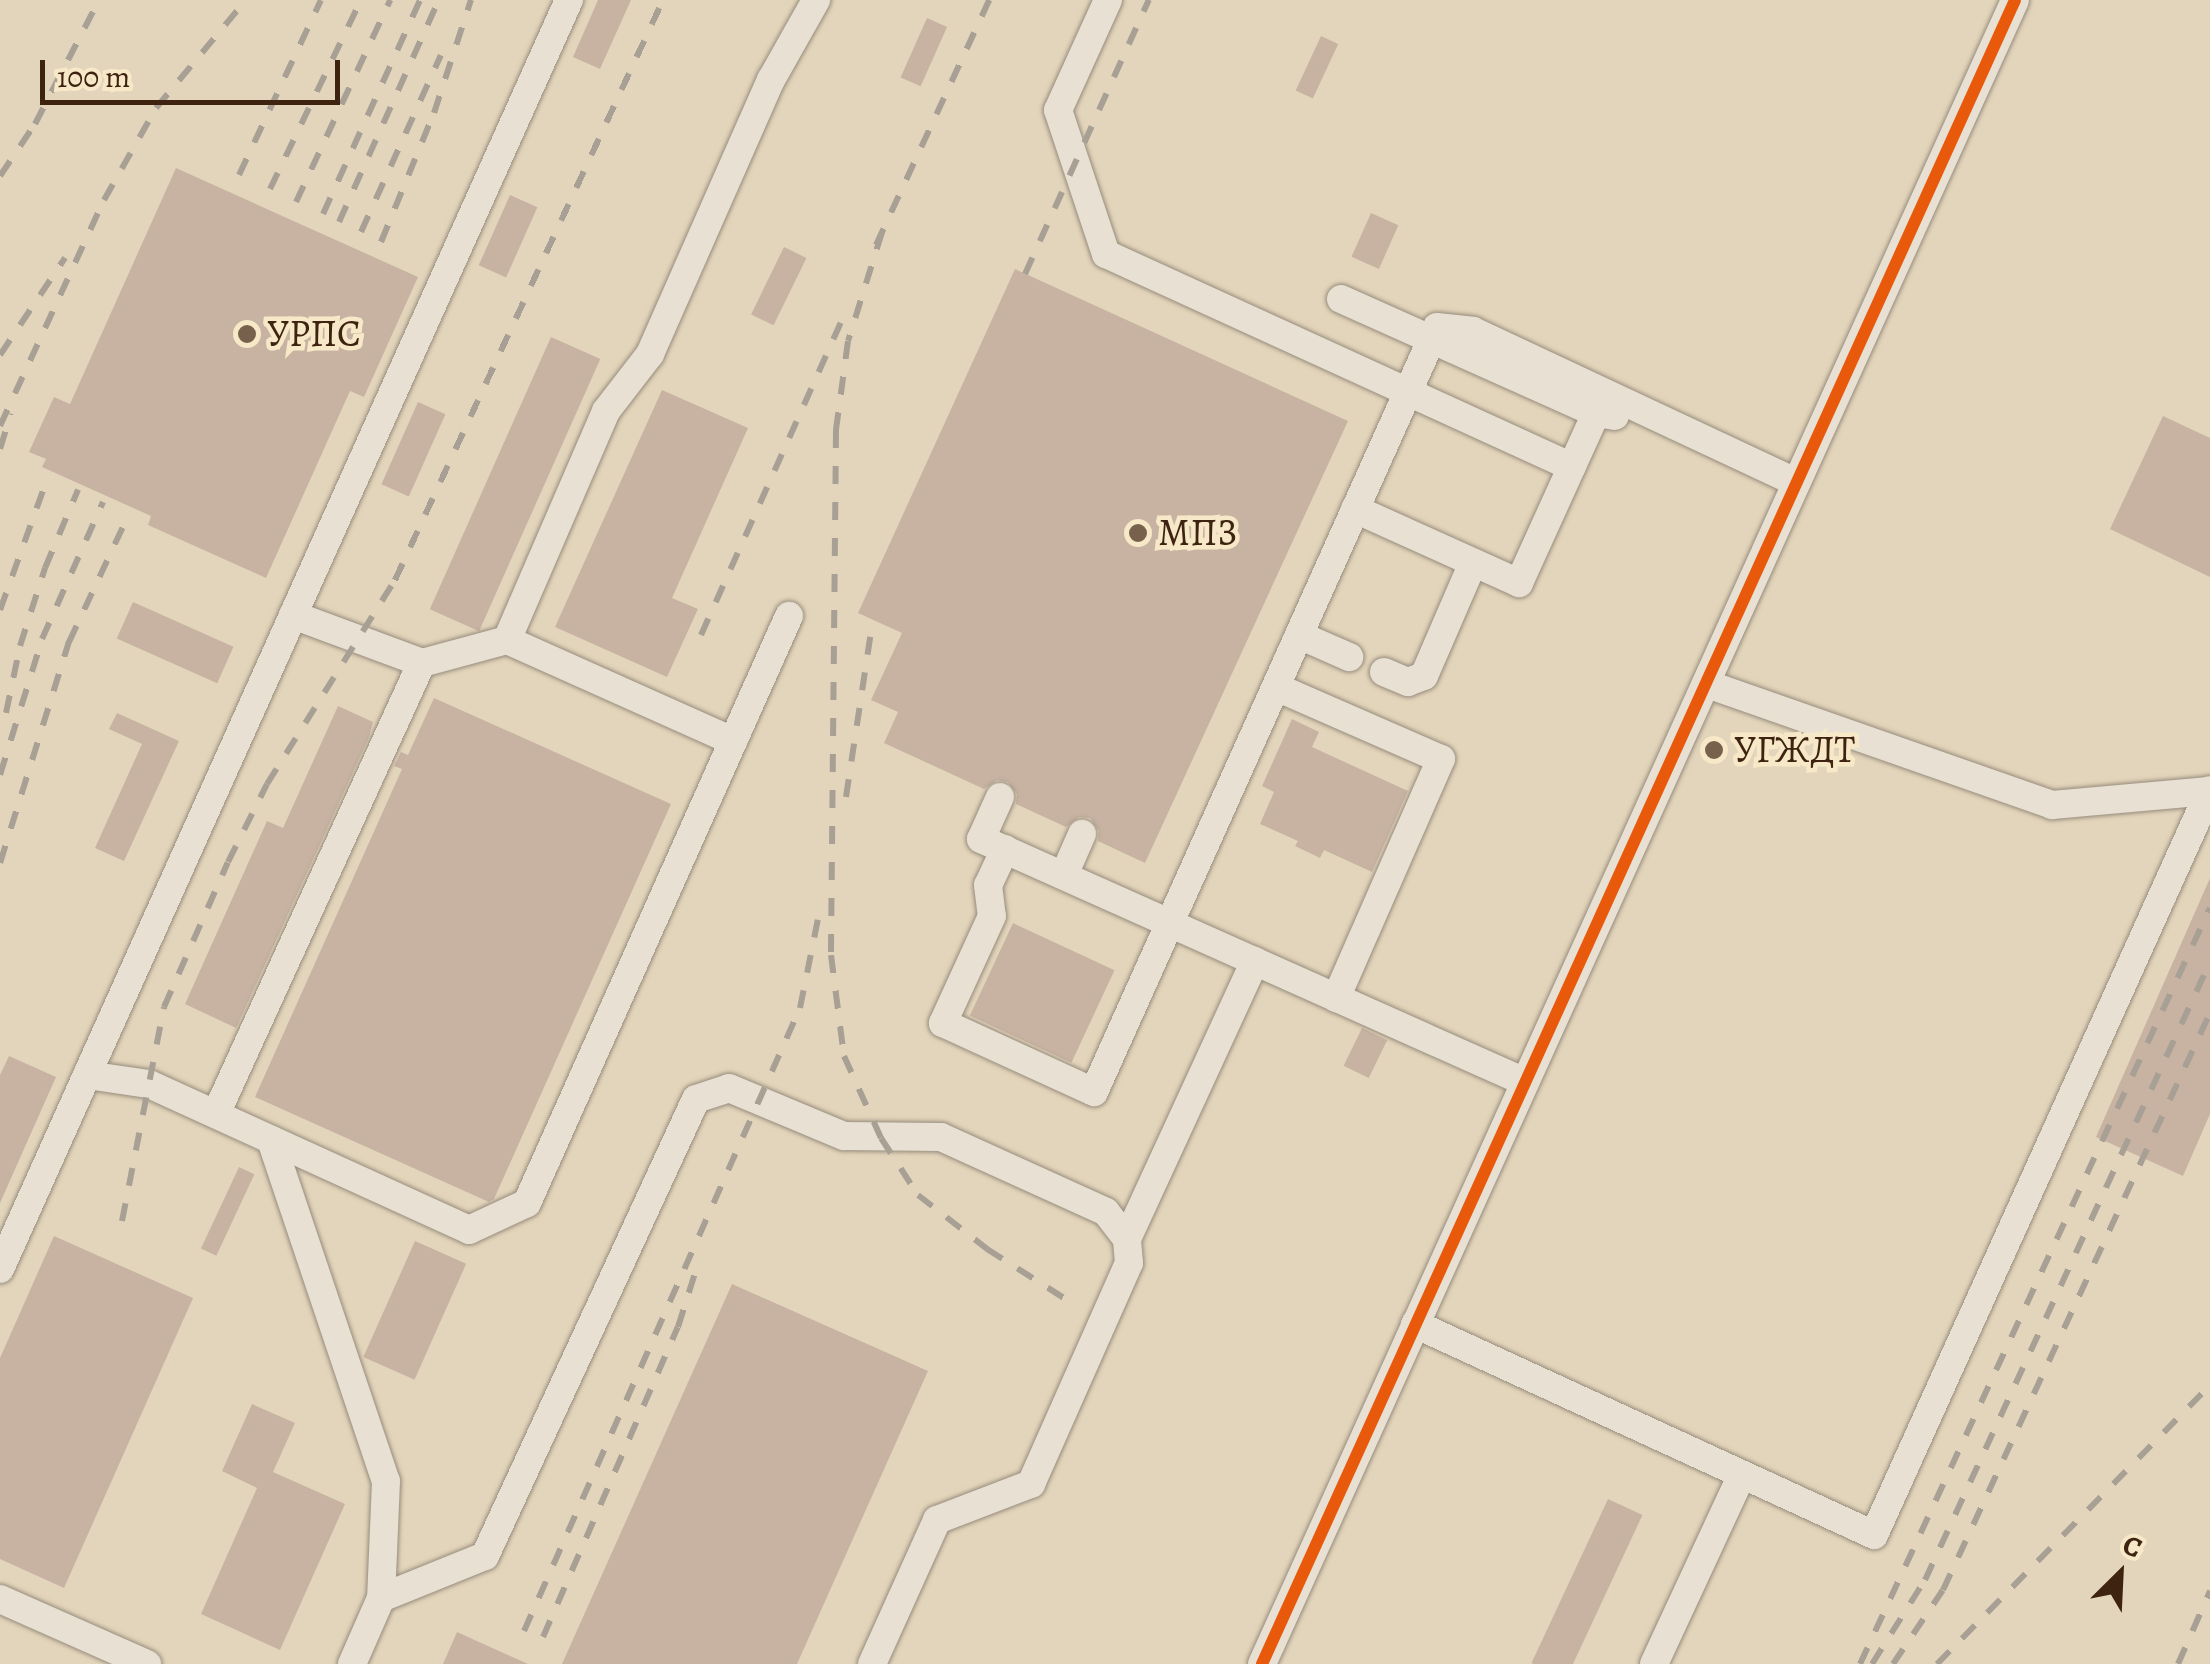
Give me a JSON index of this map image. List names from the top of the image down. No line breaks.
{"places":["УРПС","МПЗ","УГЖДТ"],"scale_bar":"100 m","north":"top right"}
